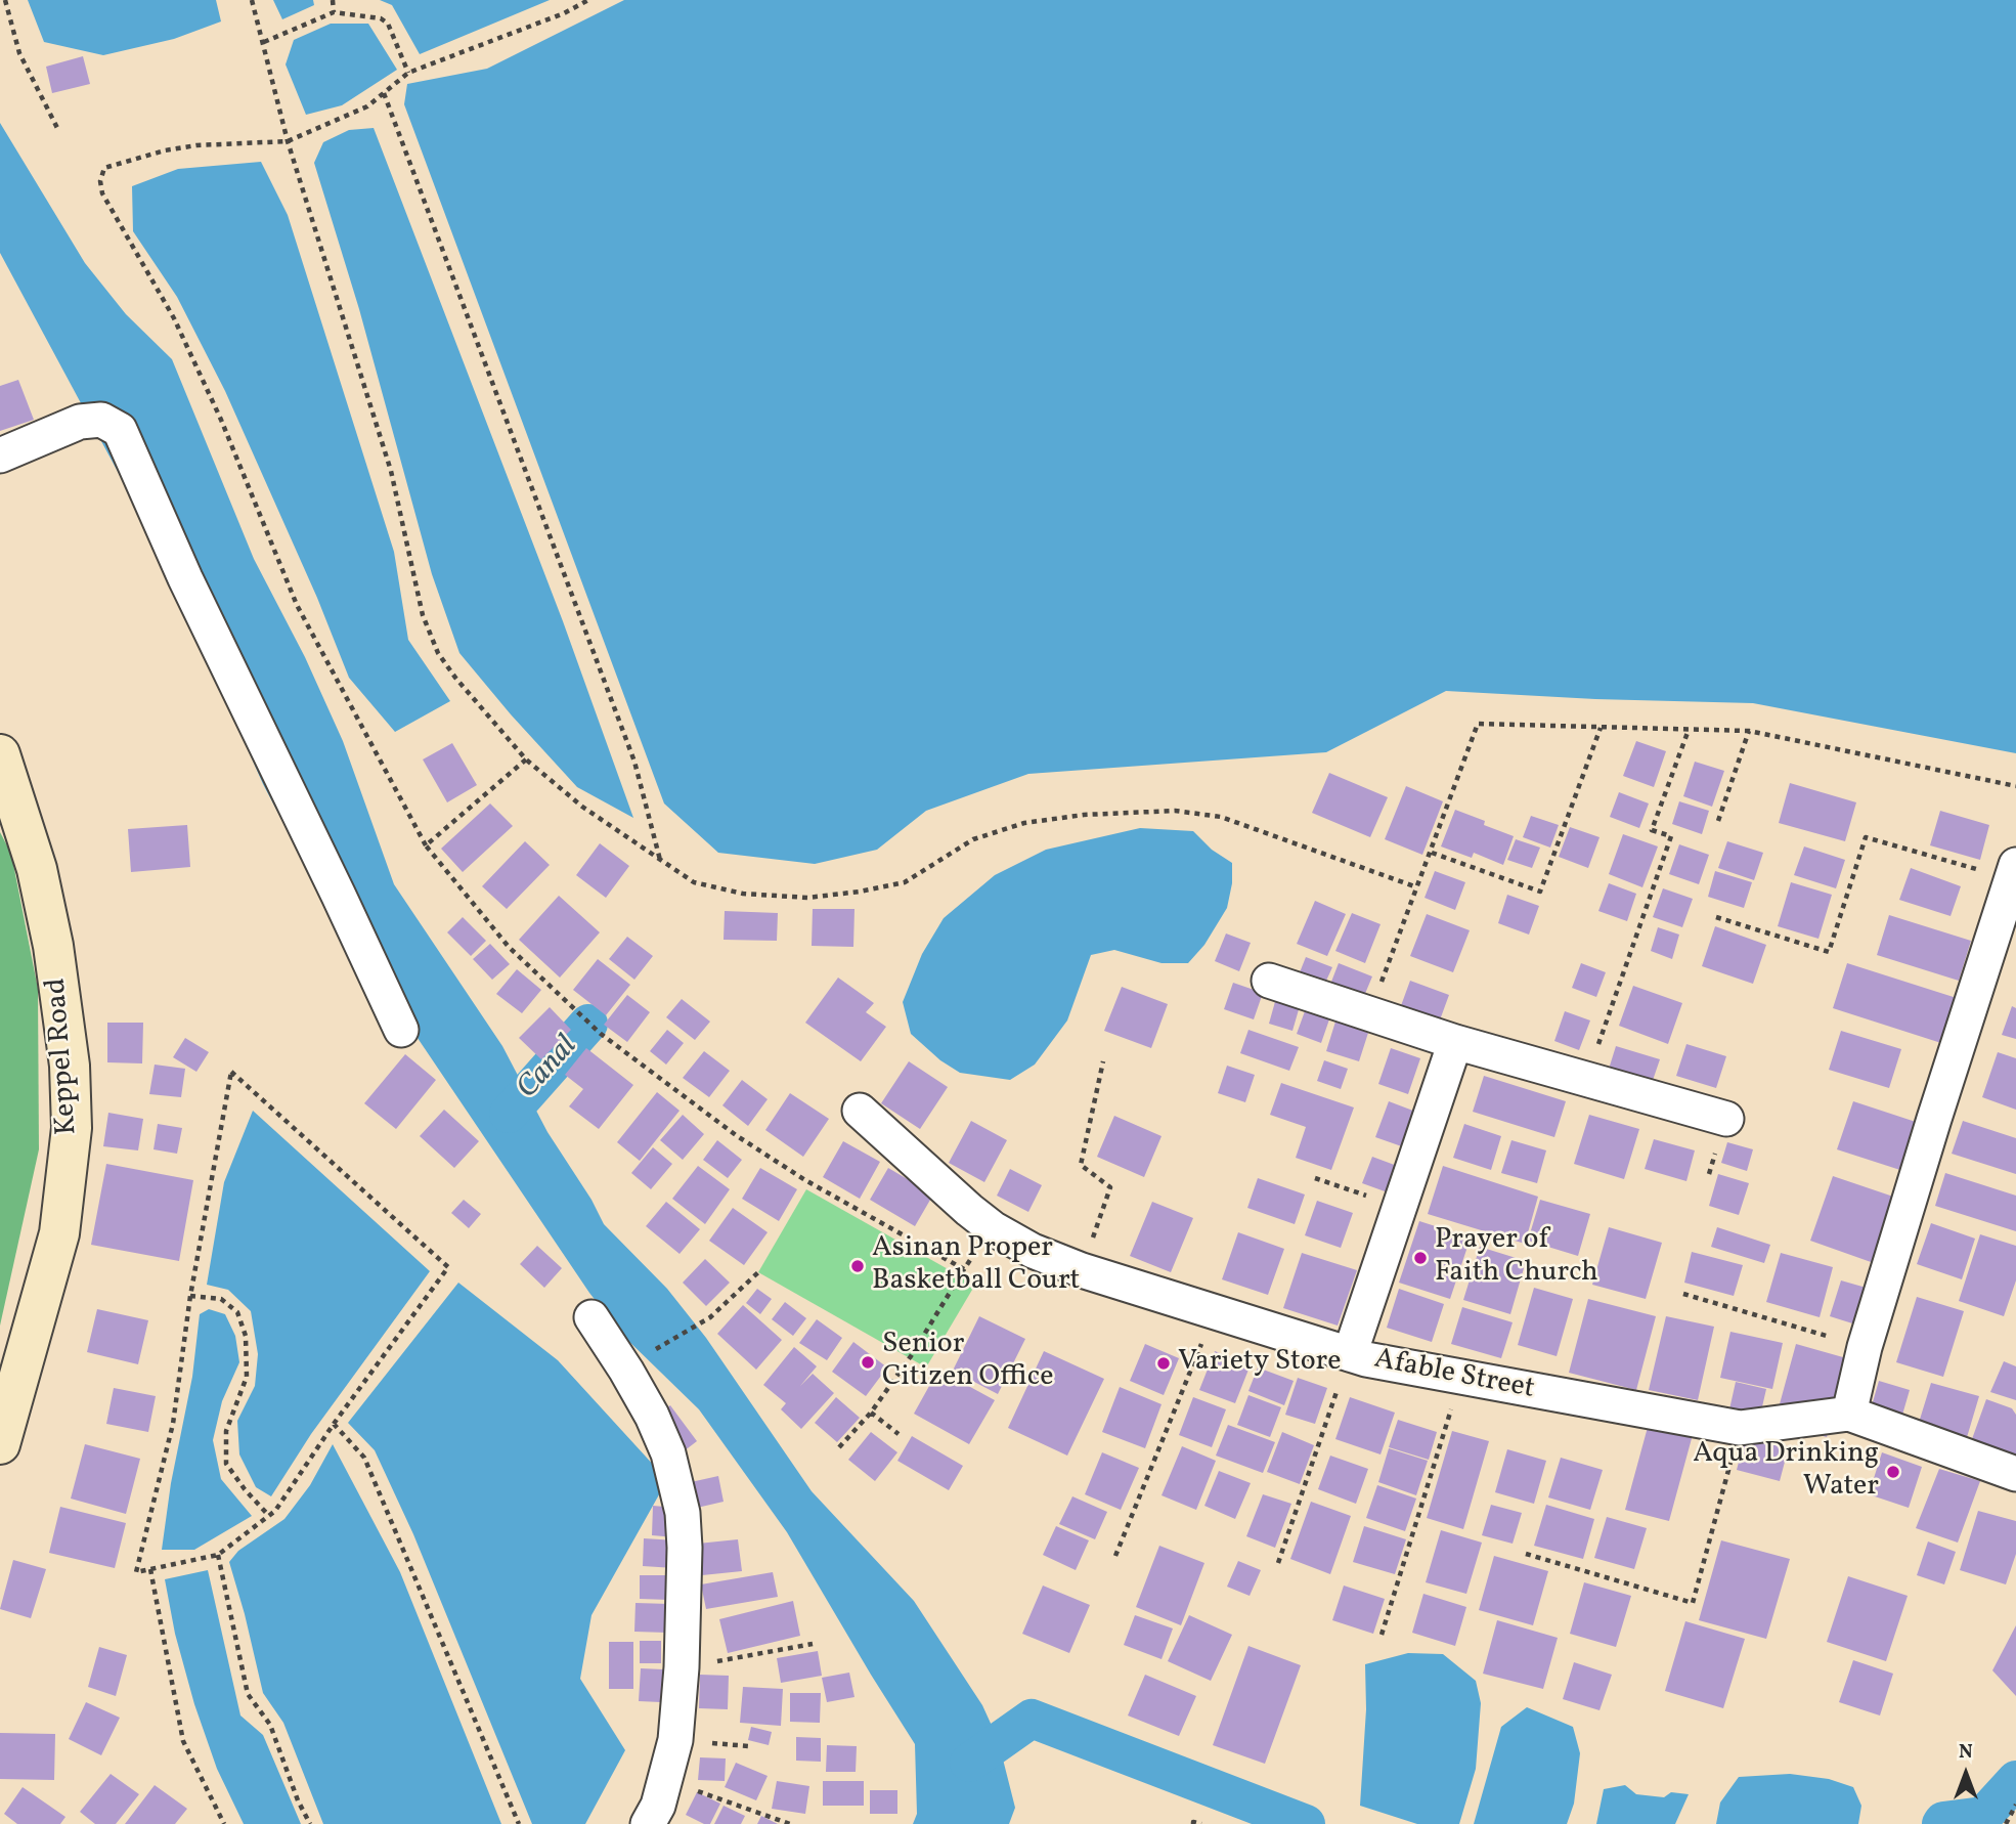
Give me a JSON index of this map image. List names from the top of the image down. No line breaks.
{"streets":{"street":["Keppel Road","Afable Street"]},"water":["Canal"],"places":["Prayer of Faith Church","Asinan Proper Basketball Court","Senior Citizen Office","Variety Store","Aqua Drinking Water"],"north":"top"}
